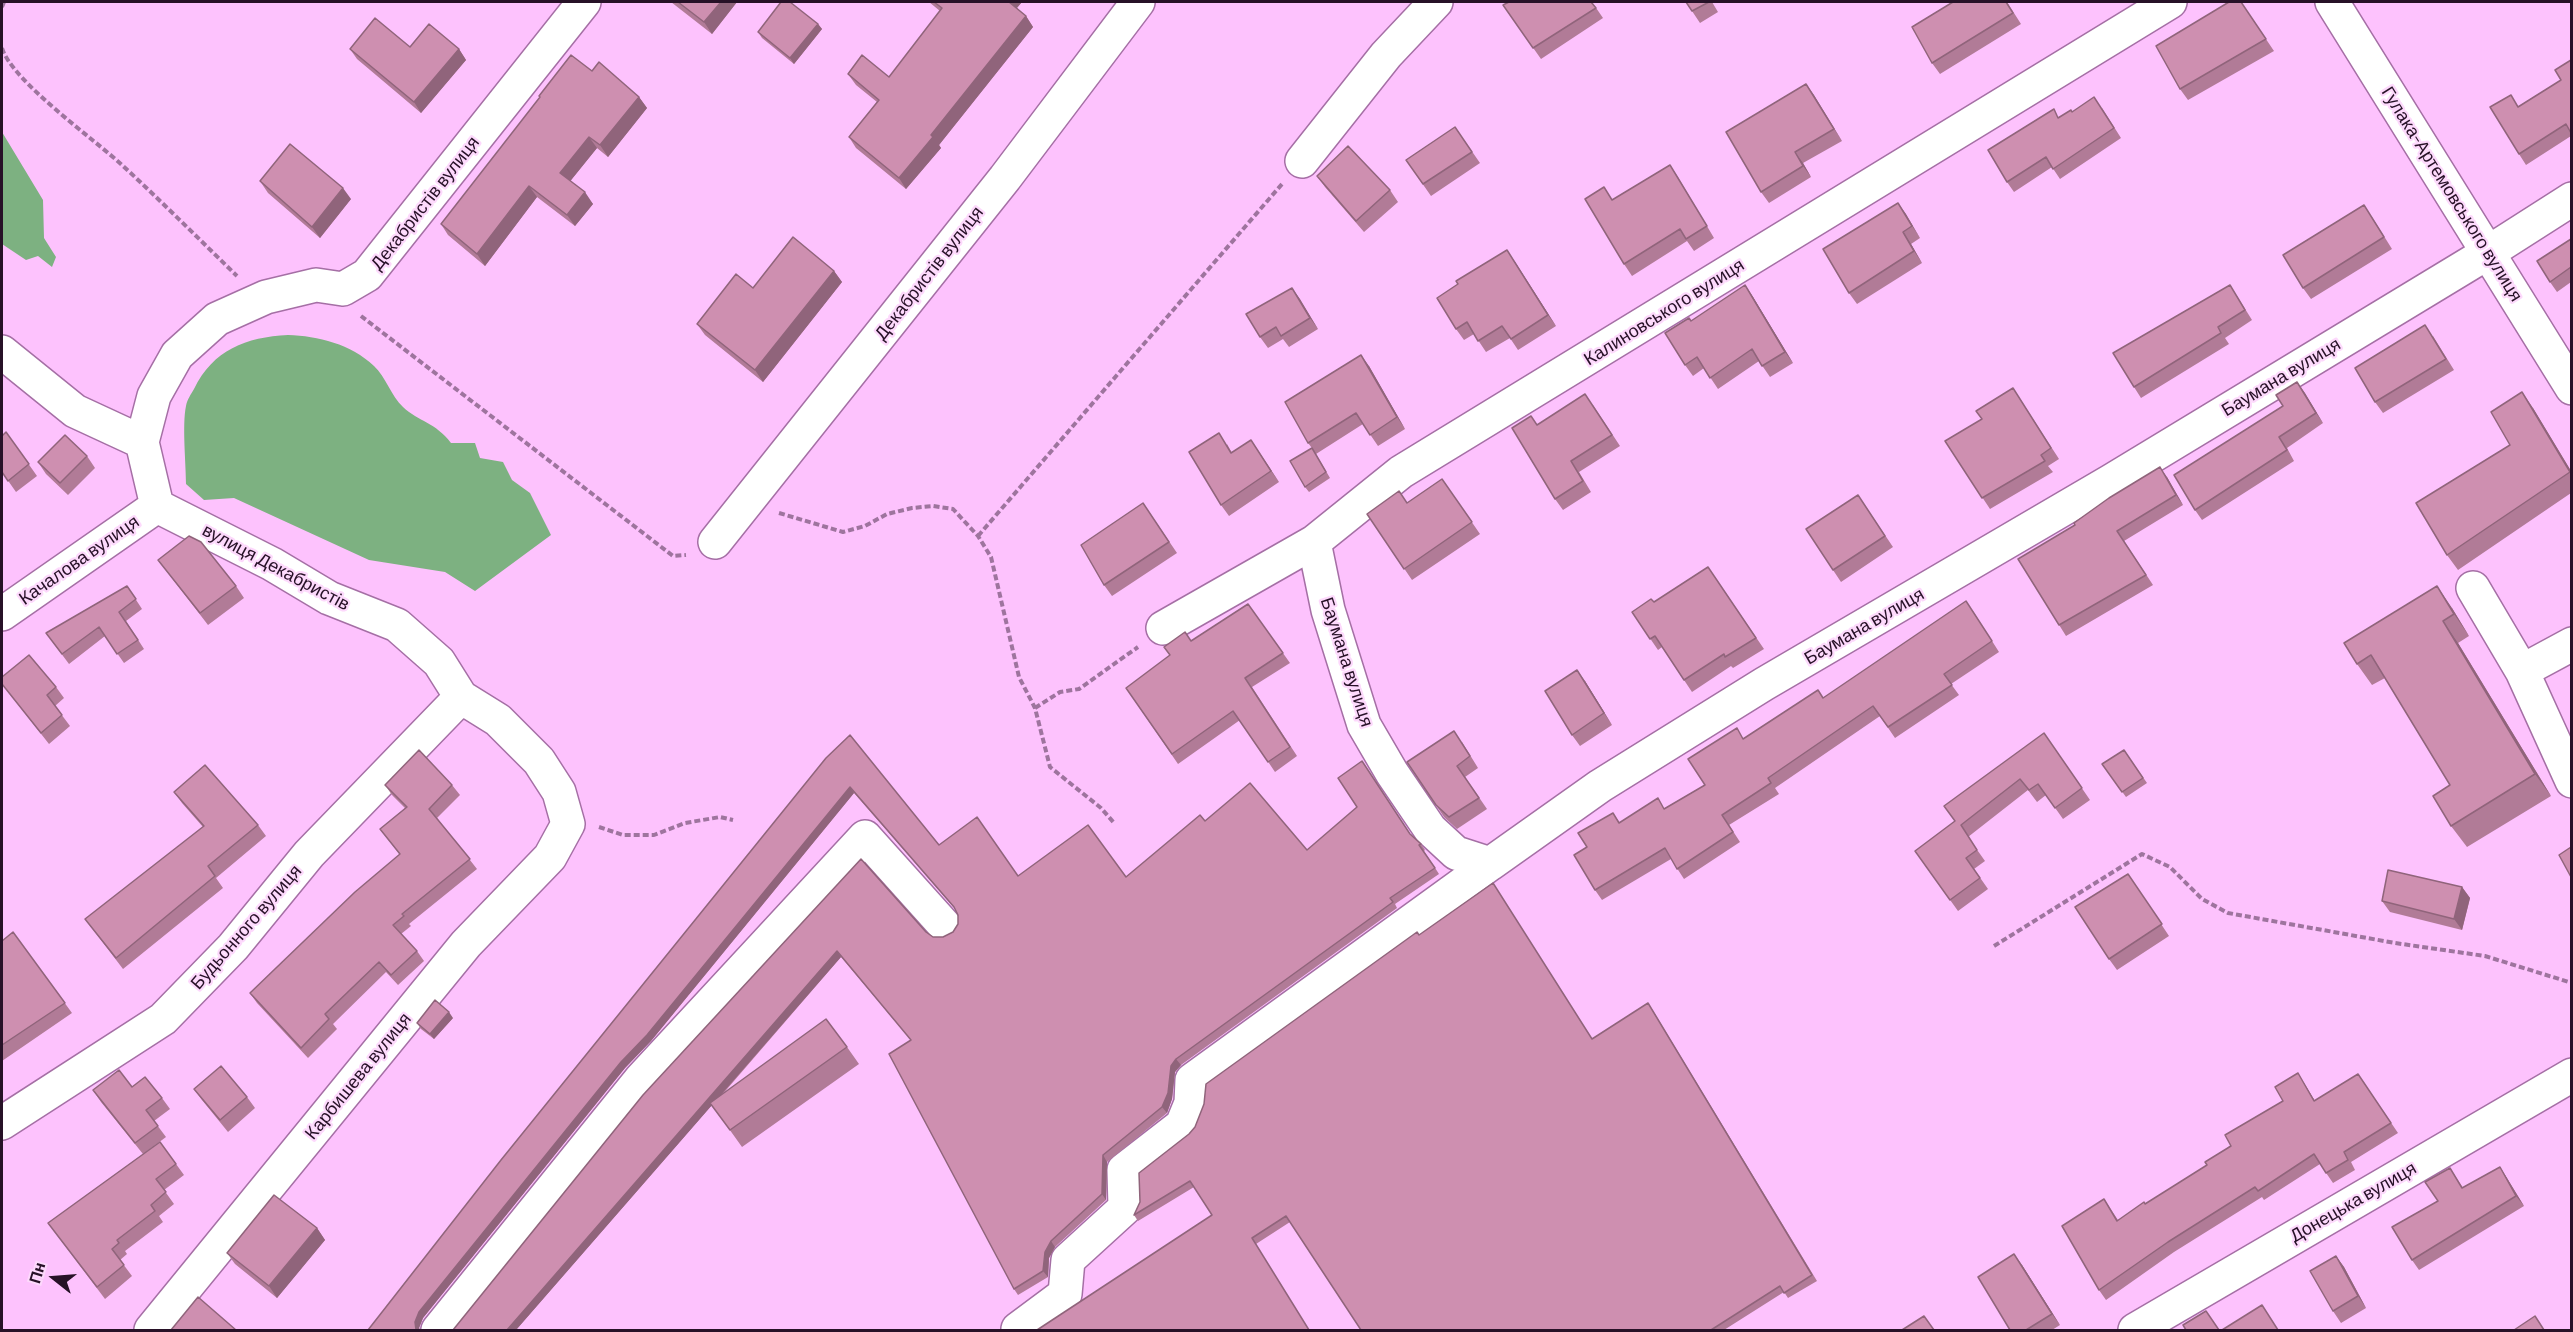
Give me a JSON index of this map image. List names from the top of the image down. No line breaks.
{"streets":{"street":["Гулака-Артемовського вулиця","Декабристів вулиця","Калиновського вулиця","Баумана вулиця","Качалова вулиця","вулиця Декабристів","Будьонного вулиця","Карбишева вулиця","Донецька вулиця"]},"crossings":[["Гулака-Артемовського вулиця","Баумана вулиця"],["Калиновського вулиця","Баумана вулиця"],["Качалова вулиця","вулиця Декабристів"],["вулиця Декабристів","Будьонного вулиця"],["вулиця Декабристів","Карбишева вулиця"]],"north":"left"}
